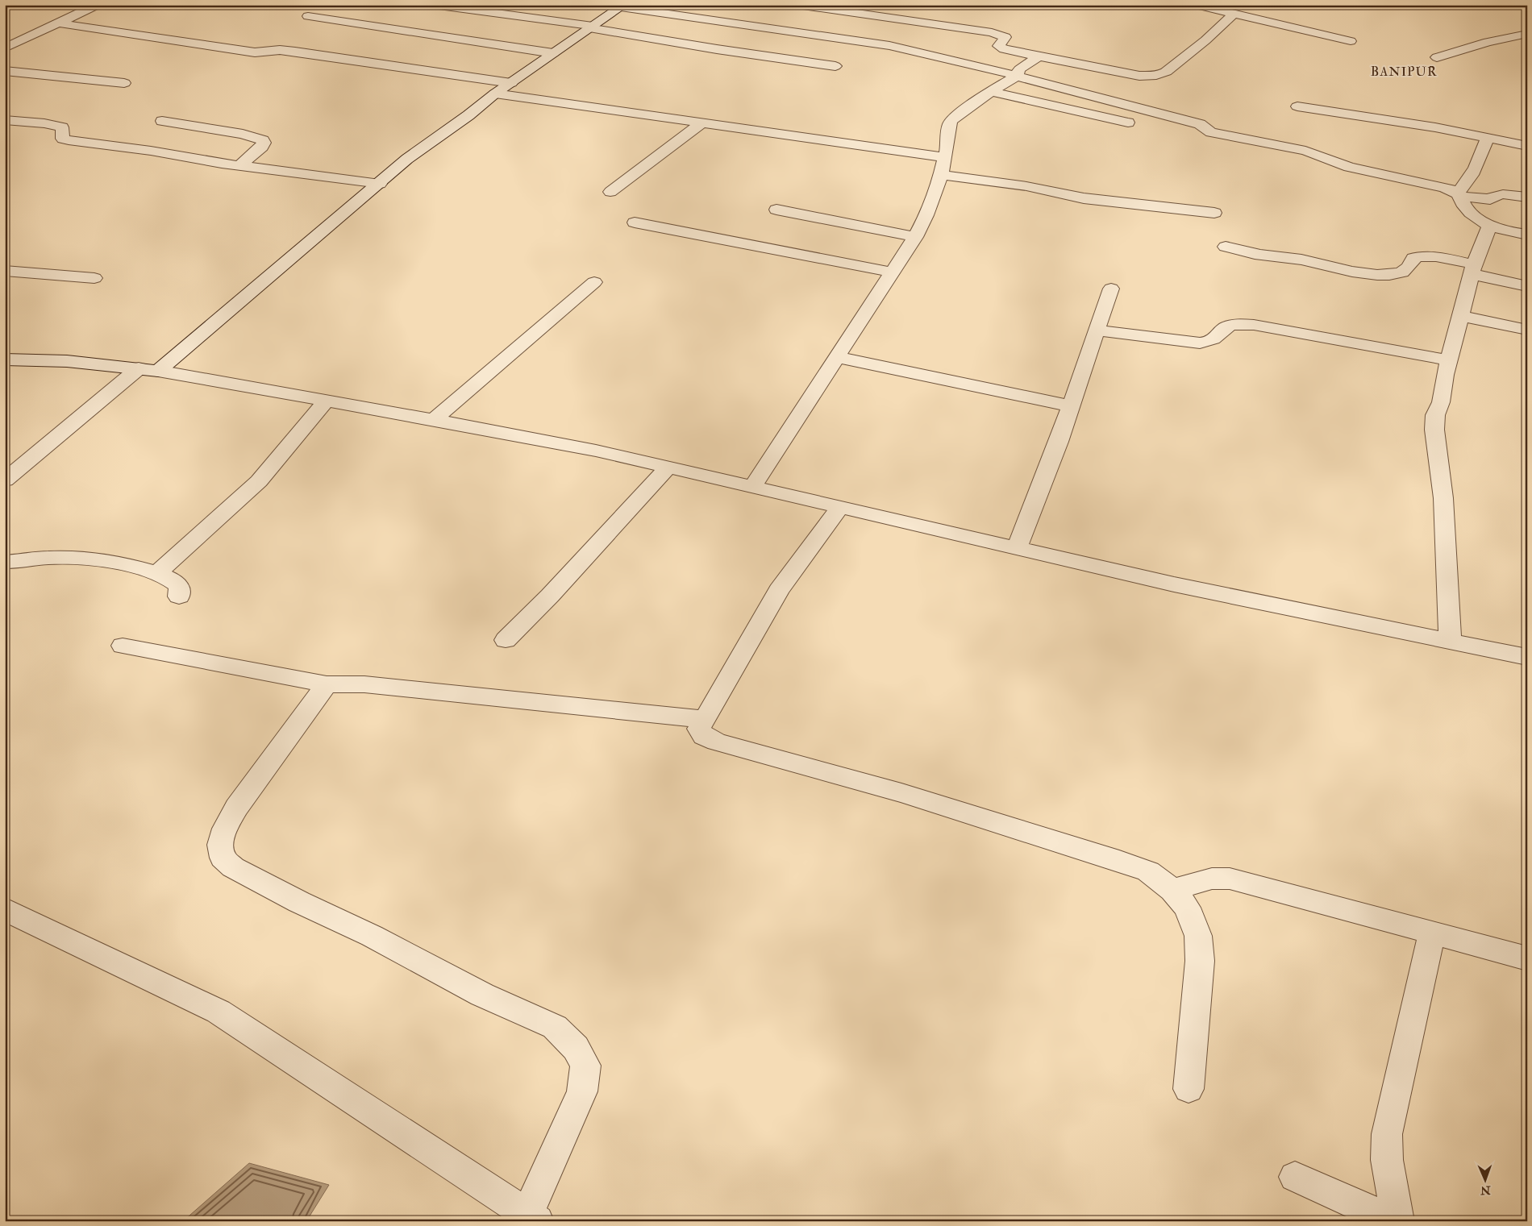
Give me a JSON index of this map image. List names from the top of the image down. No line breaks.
{"districts":["BANIPUR"],"north":"bottom"}
